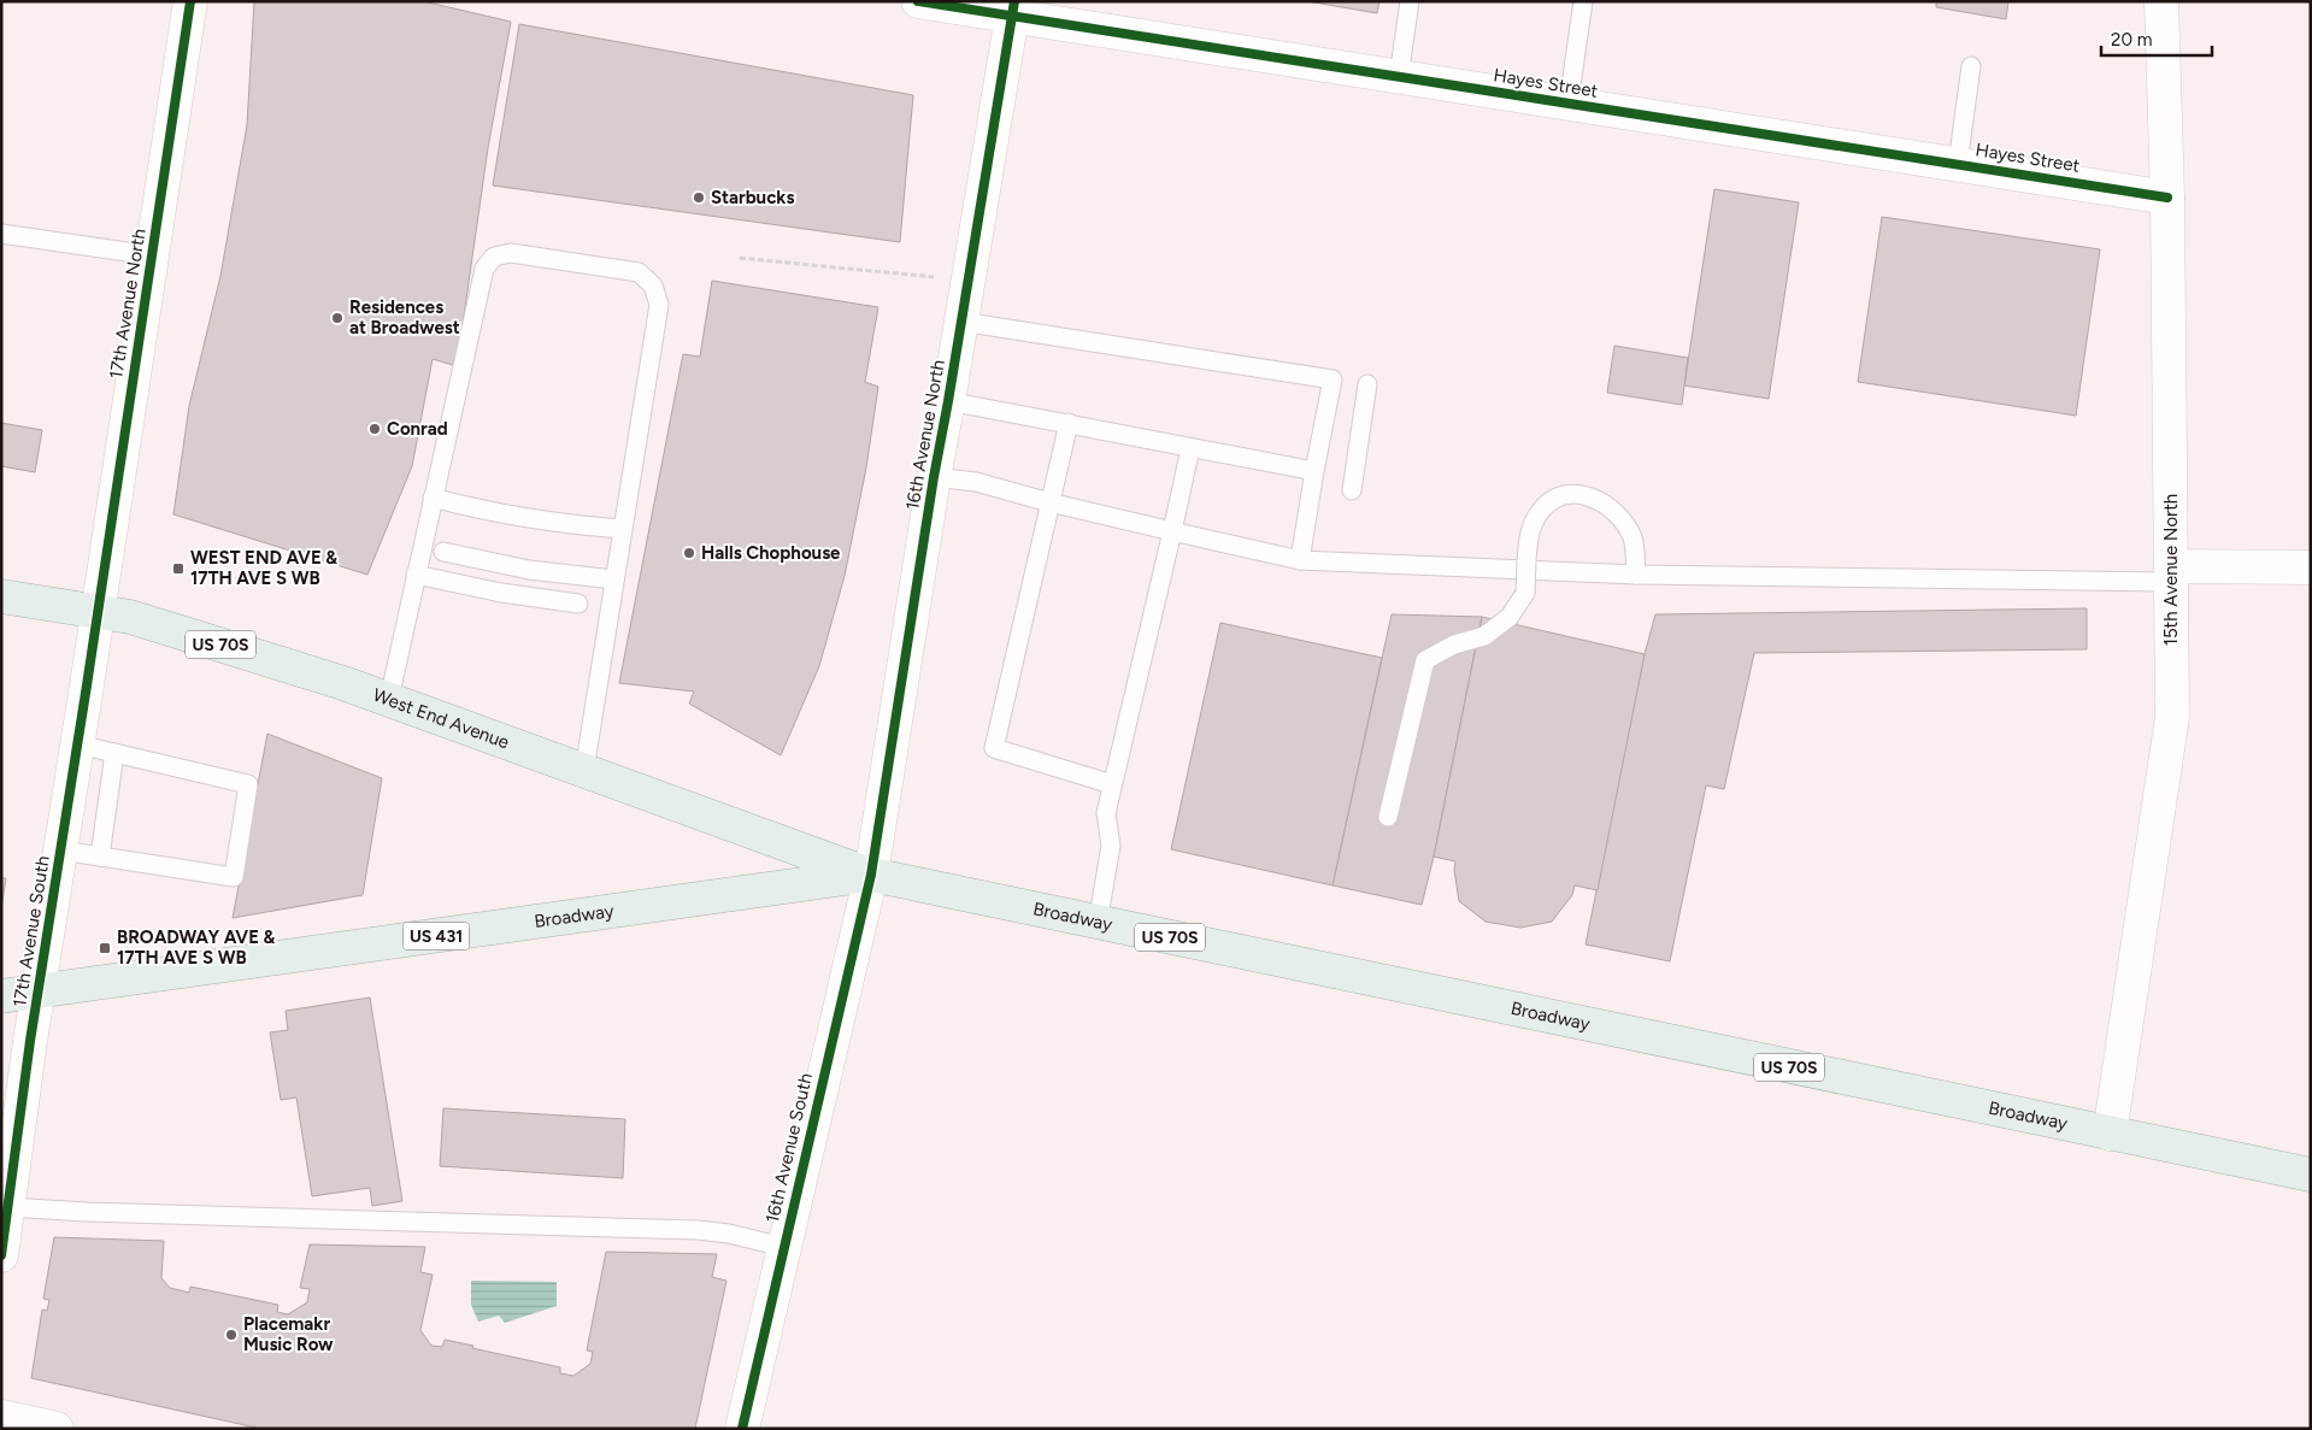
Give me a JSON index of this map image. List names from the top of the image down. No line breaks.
{"streets":{"main road":["US 70S","West End Avenue","Broadway","US 431"],"street":["Hayes Street","17th Avenue North","16th Avenue North","15th Avenue North","17th Avenue South","16th Avenue South"]},"crossings":[["Hayes Street","16th Avenue North"],["Hayes Street","15th Avenue North"],["17th Avenue North","West End Avenue"],["17th Avenue North","17th Avenue South"],["16th Avenue North","West End Avenue"],["16th Avenue North","Broadway"],["16th Avenue North","16th Avenue South"],["15th Avenue North","Broadway"],["West End Avenue","Broadway"],["West End Avenue","17th Avenue South"],["West End Avenue","16th Avenue South"],["Broadway","17th Avenue South"],["Broadway","16th Avenue South"]],"places":{"other":["Starbucks","Residences at Broadwest","Conrad","Halls Chophouse","Placemakr Music Row"],"transit":["WEST END AVE & 17TH AVE S WB","BROADWAY AVE & 17TH AVE S WB"]},"scale_bar":"20 m"}
